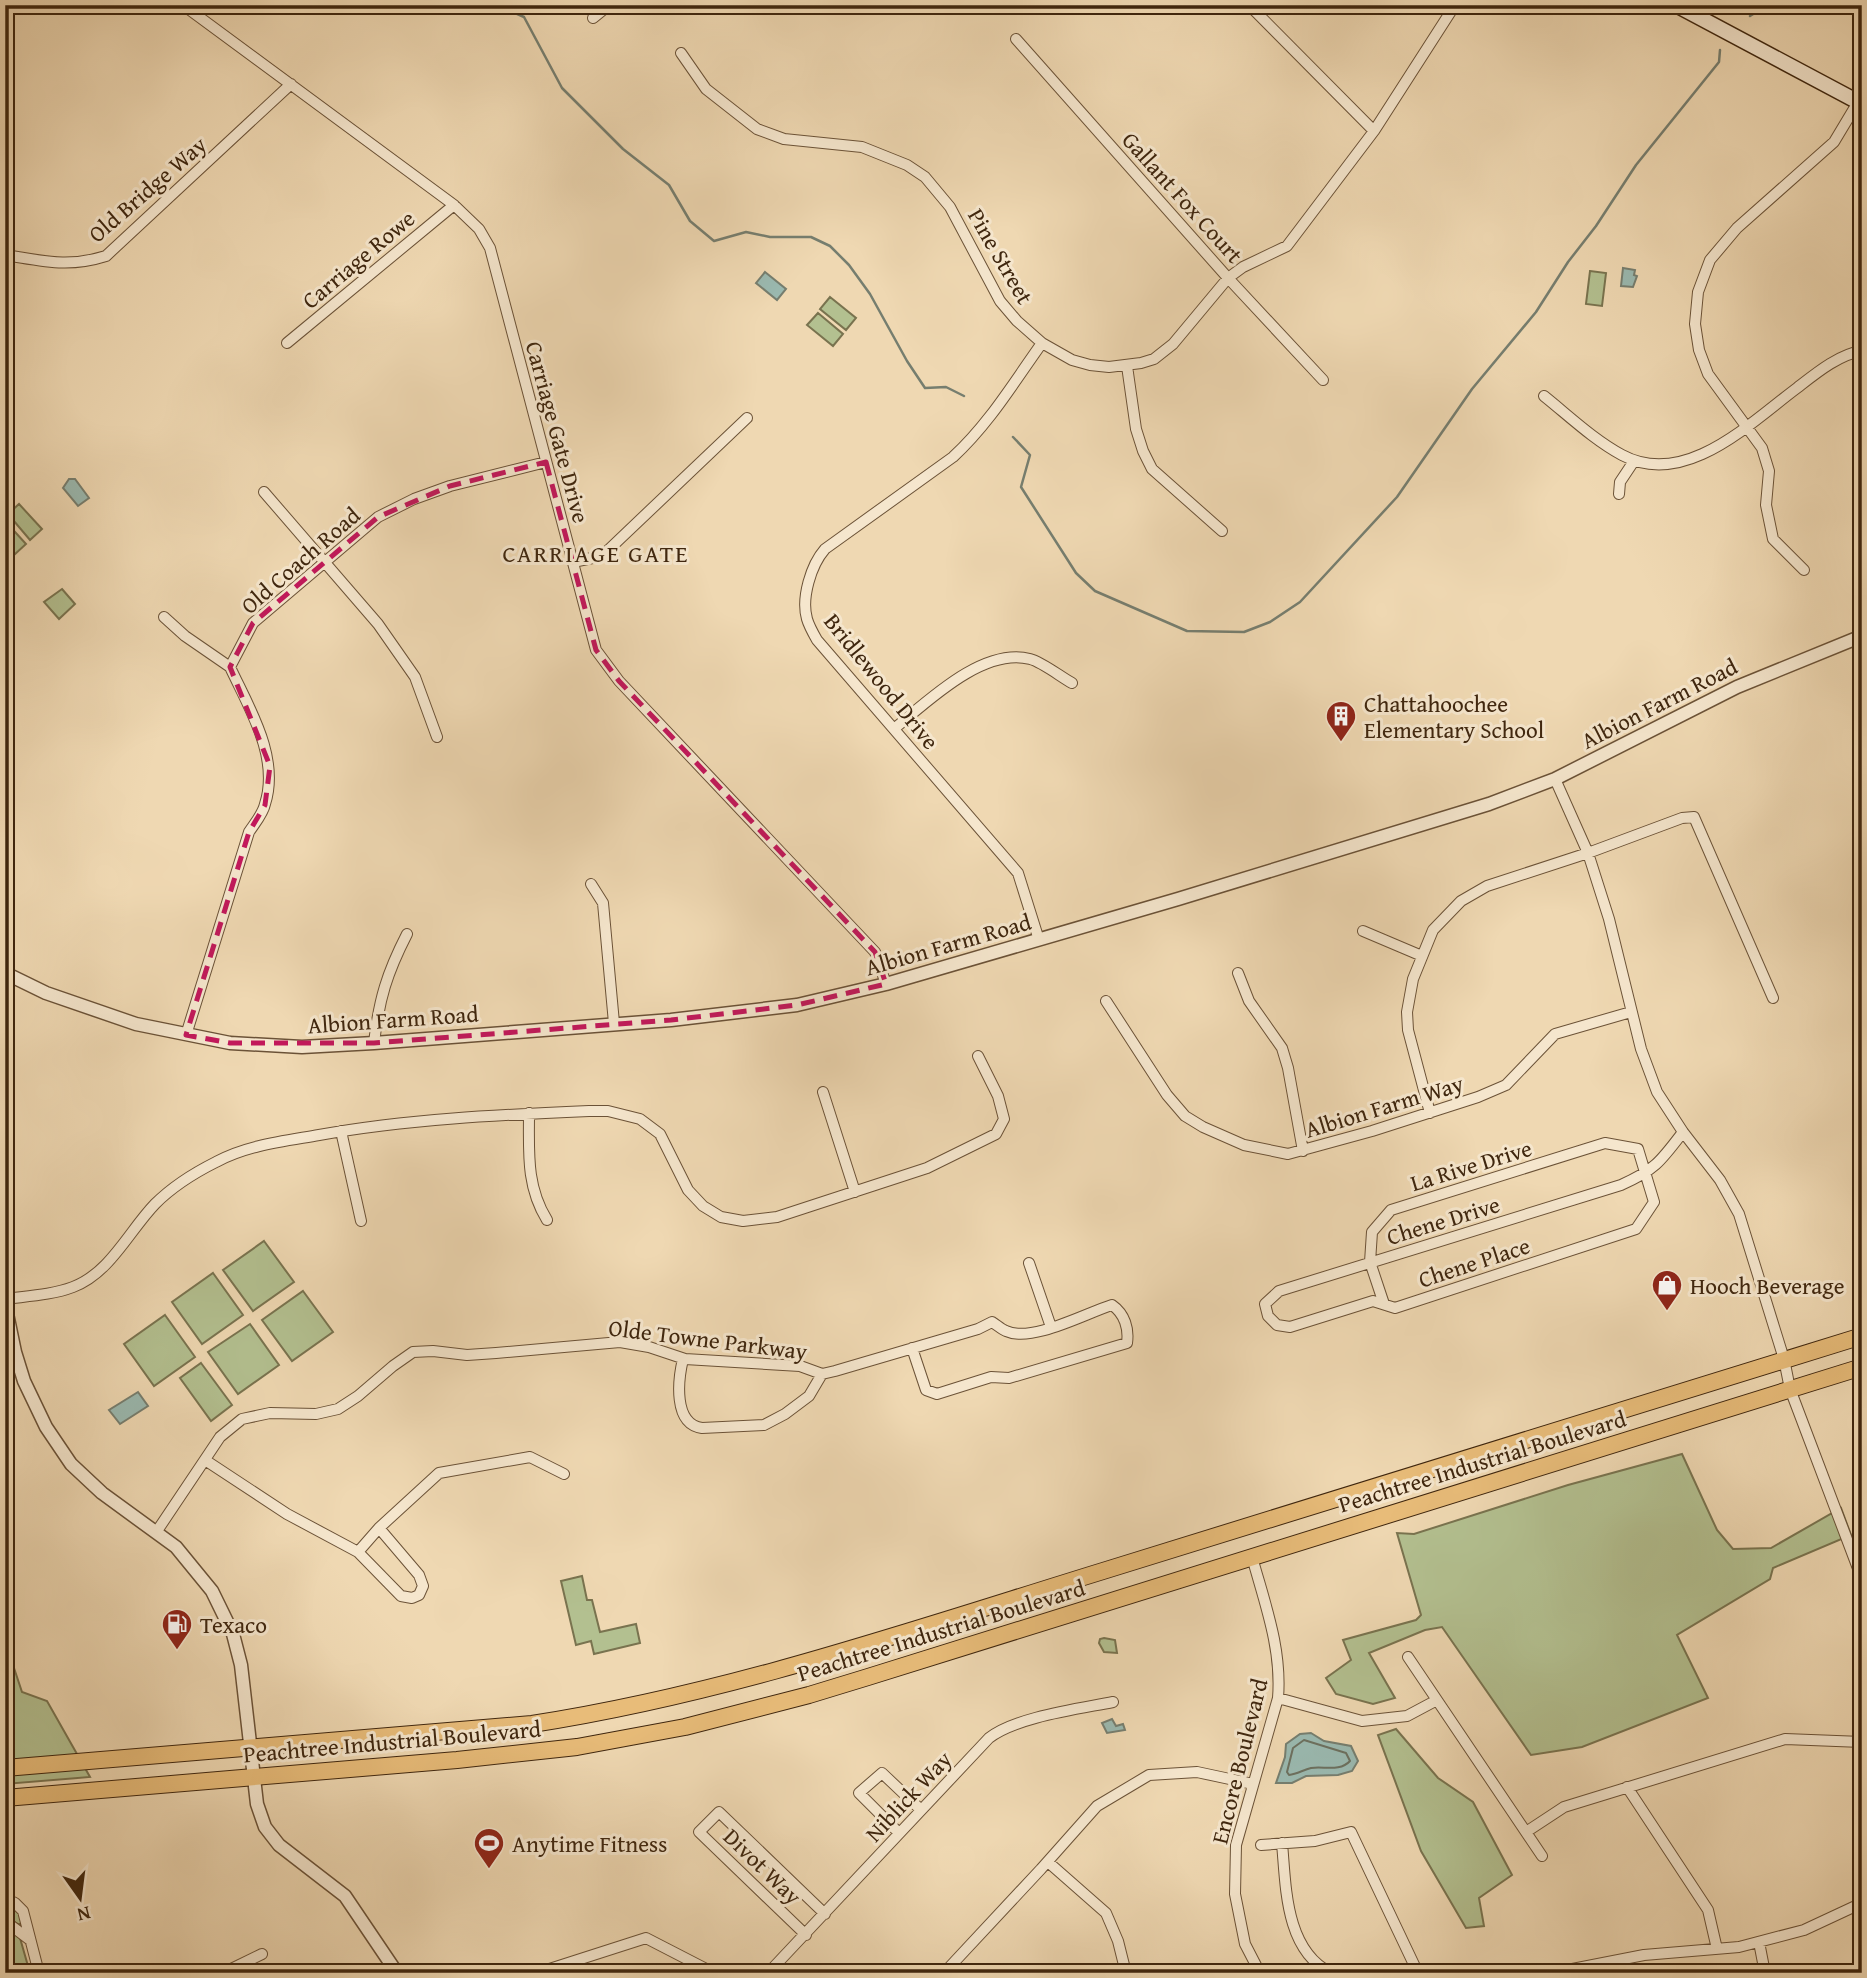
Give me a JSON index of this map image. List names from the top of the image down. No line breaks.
{"streets":{"highway":["Peachtree Industrial Boulevard"],"street":["Old Bridge Way","Gallant Fox Court","Pine Street","Carriage Rowe","Carriage Gate Drive","Old Coach Road","Bridlewood Drive","Albion Farm Road","Albion Farm Way","La Rive Drive","Chene Drive","Chene Place","Olde Towne Parkway","Encore Boulevard","Niblick Way","Divot Way"]},"crossings":[["Old Bridge Way","Carriage Gate Drive"],["Gallant Fox Court","Pine Street"],["Pine Street","Bridlewood Drive"],["Carriage Rowe","Carriage Gate Drive"],["Carriage Gate Drive","Old Coach Road"],["Carriage Gate Drive","Albion Farm Road"],["Bridlewood Drive","Albion Farm Road"],["La Rive Drive","Chene Drive"],["La Rive Drive","Chene Place"],["Chene Drive","Chene Place"],["Peachtree Industrial Boulevard","Encore Boulevard"],["Niblick Way","Divot Way"]],"districts":["CARRIAGE GATE"],"places":{"building":["Chattahoochee Elementary School"],"shop":["Hooch Beverage"],"fuel station":["Texaco"],"sports":["Anytime Fitness"]},"north":"bottom"}
